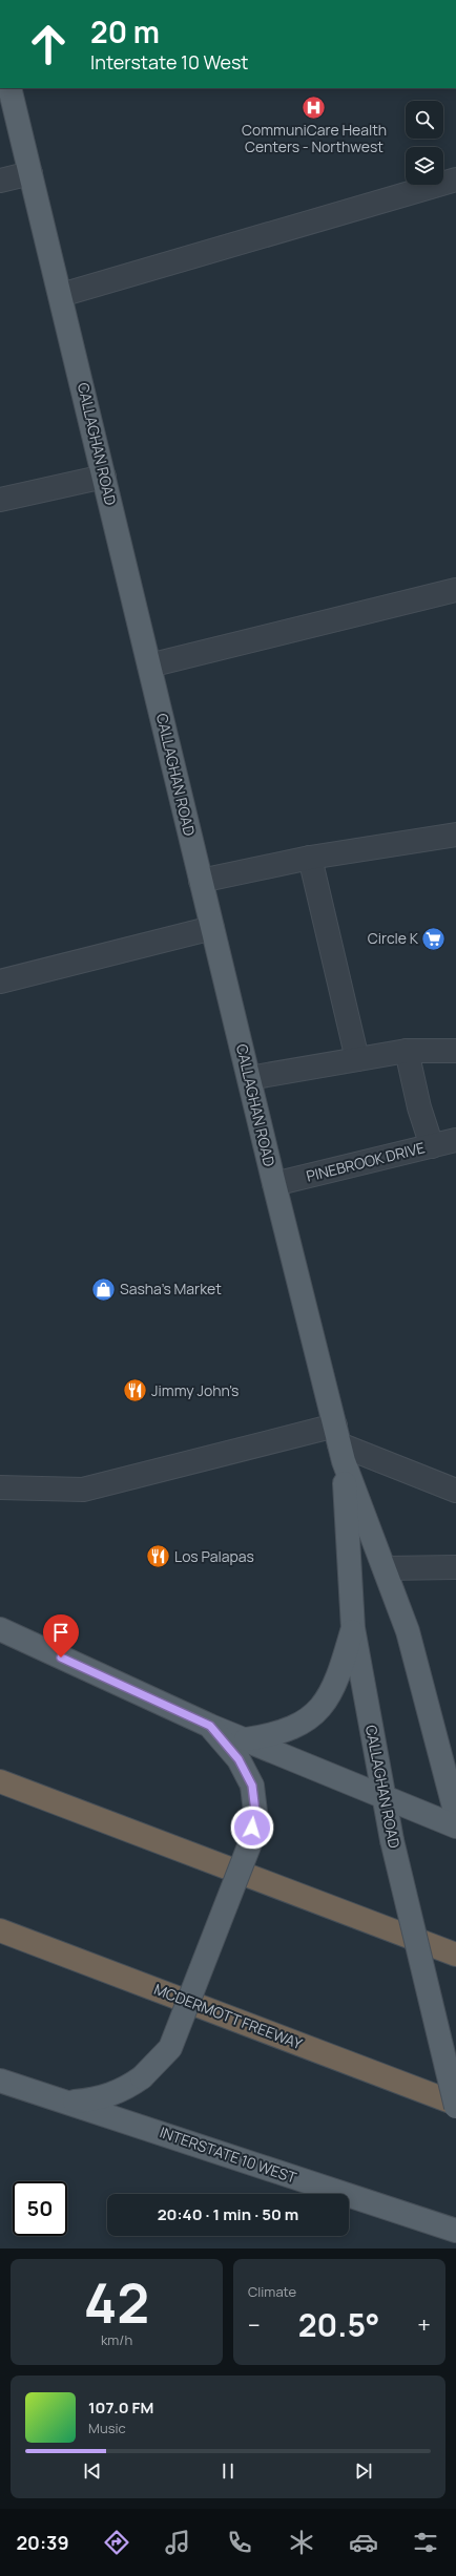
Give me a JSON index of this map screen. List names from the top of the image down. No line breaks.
{"streets":{"highway":["MCDERMOTT FREEWAY"],"main road":["CALLAGHAN ROAD","INTERSTATE 10 WEST"],"street":["PINEBROOK DRIVE"]},"crossings":[["CALLAGHAN ROAD","PINEBROOK DRIVE"],["CALLAGHAN ROAD","MCDERMOTT FREEWAY"]],"places":{"hospital":["CommuniCare Health Centers - Northwest"],"supermarket":["Circle K"],"shop":["Sasha’s Market"],"restaurant":["Jimmy John's","Los Palapas"]},"page":{"turn":["20 m","Interstate 10 West"],"limit":"50","trip":"20:40 · 1 min · 50 m","tile":[["42","km/h"],"Climate"],"heat":["−","20.5°","+"],"song":["107.0 FM","Music"],"tabs":"20:39"}}
